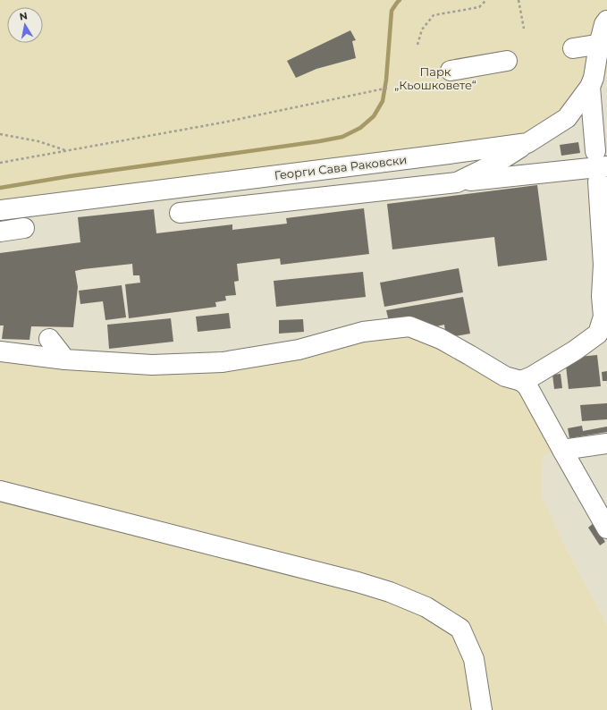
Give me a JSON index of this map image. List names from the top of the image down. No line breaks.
{"streets":{"street":["Георги Сава Раковски"]},"parks":["Парк „Кьошковете“"],"north":"top"}
